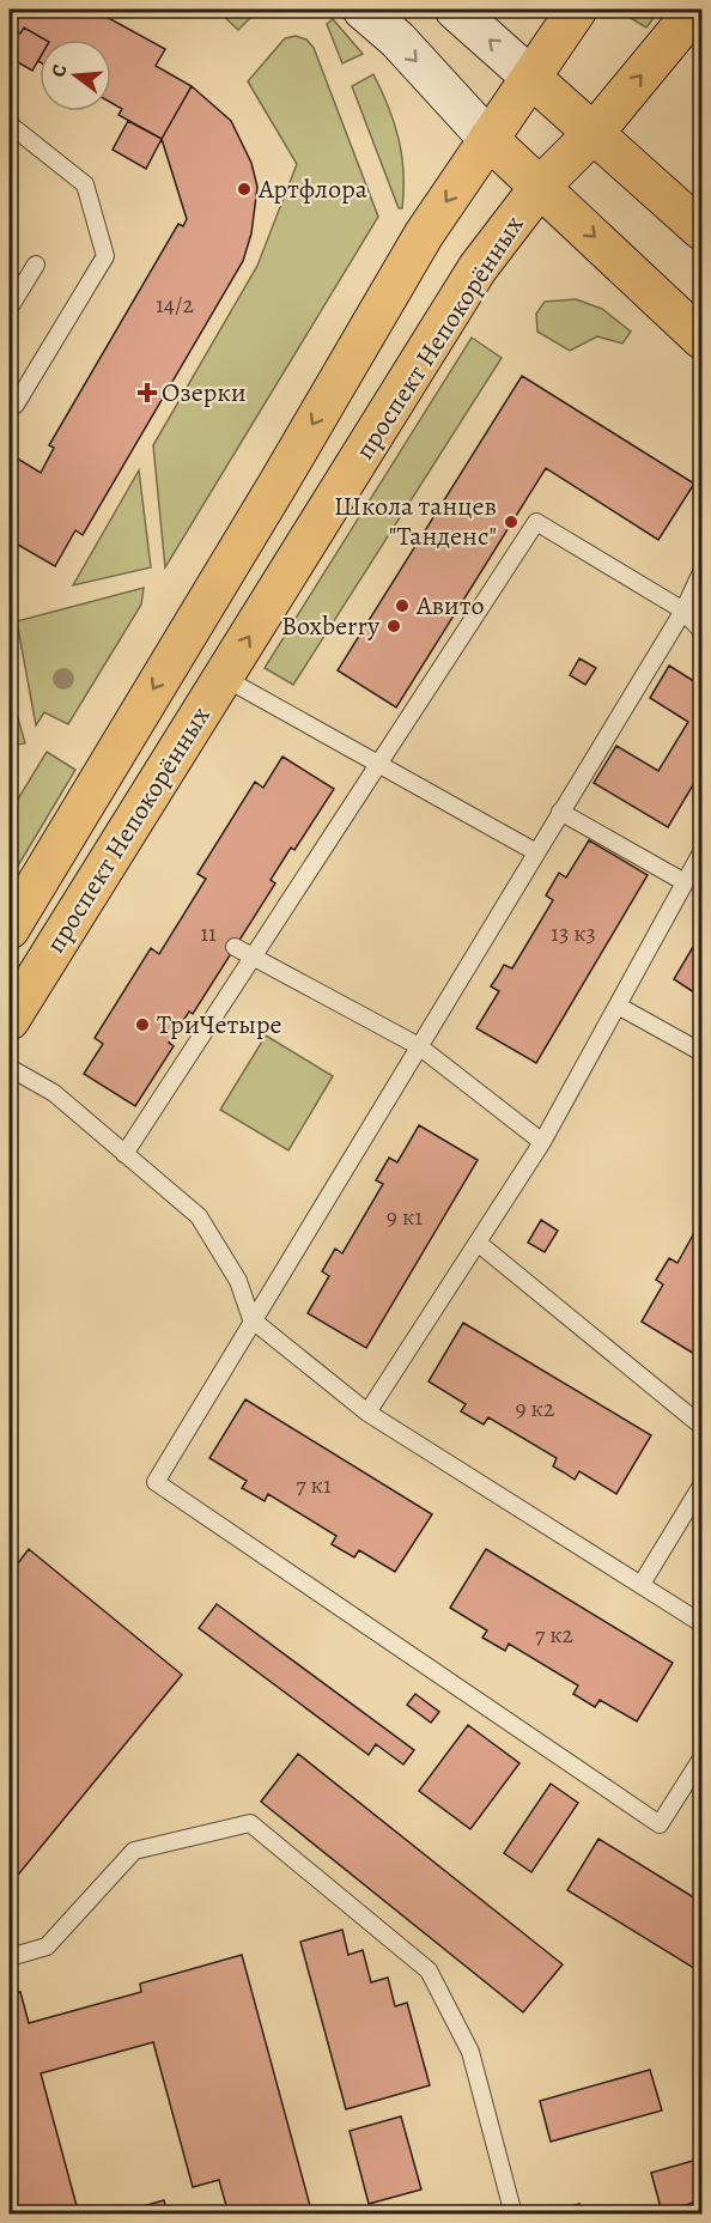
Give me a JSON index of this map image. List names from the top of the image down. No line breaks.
{"streets":{"main road":["проспект Непокорённых"]},"places":{"other":["Артфлора","Школа танцев \"Танденс\"","Авито","Boxberry","ТриЧетыре"],"health":["Озерки"]},"house_numbers":["14/2","11","13 к3","9 к1","9 к2","7 к1","7 к2"],"north":"left"}
